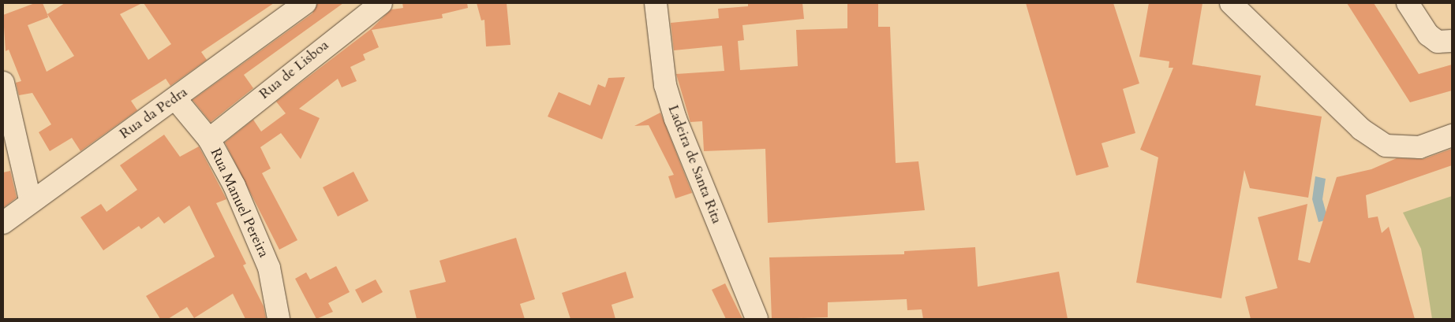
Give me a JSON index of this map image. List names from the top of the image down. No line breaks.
{"streets":{"street":["Rua de Lisboa","Rua da Pedra","Ladeira de Santa Rita","Rua Manuel Pereira"]},"crossings":[["Rua de Lisboa","Rua Manuel Pereira"],["Rua da Pedra","Rua Manuel Pereira"]]}
